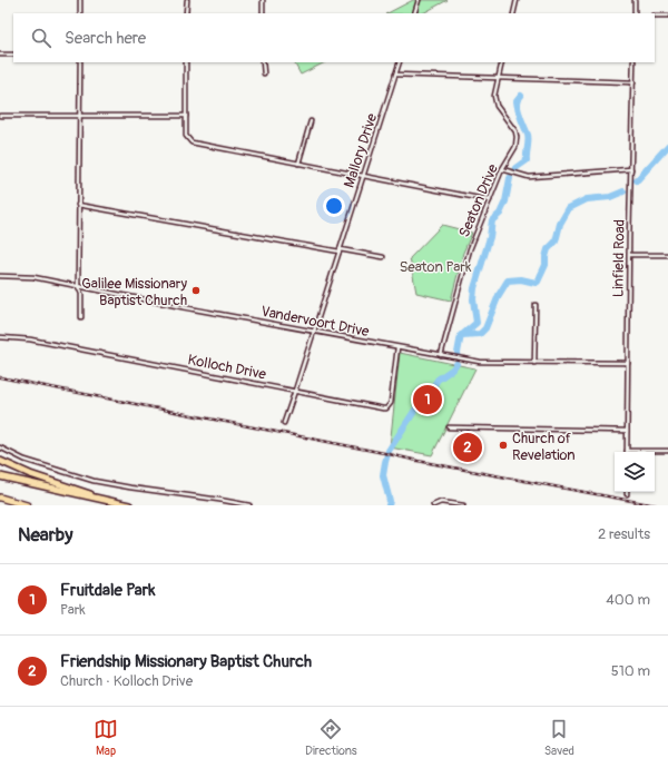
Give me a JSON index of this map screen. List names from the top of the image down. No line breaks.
{"streets":{"street":["Mallory Drive","Seaton Drive","Linfield Road","Vandervoort Drive","Kolloch Drive"]},"crossings":[["Mallory Drive","Vandervoort Drive"],["Mallory Drive","Kolloch Drive"],["Seaton Drive","Vandervoort Drive"],["Linfield Road","Vandervoort Drive"],["Vandervoort Drive","Kolloch Drive"]],"parks":["Seaton Park"],"places":["Galilee Missionary Baptist Church","Church of Revelation"],"page":{"search":"Search here","pins":["1","2"],"heading":["Nearby","2 results"],"list":[{"mark":"1","name":"Fruitdale Park","note":"Park","value":"400 m"},{"mark":"2","name":"Friendship Missionary Baptist Church","note":"Church · Kolloch Drive","value":"510 m"}],"nav":["Map","Directions","Saved"]}}
